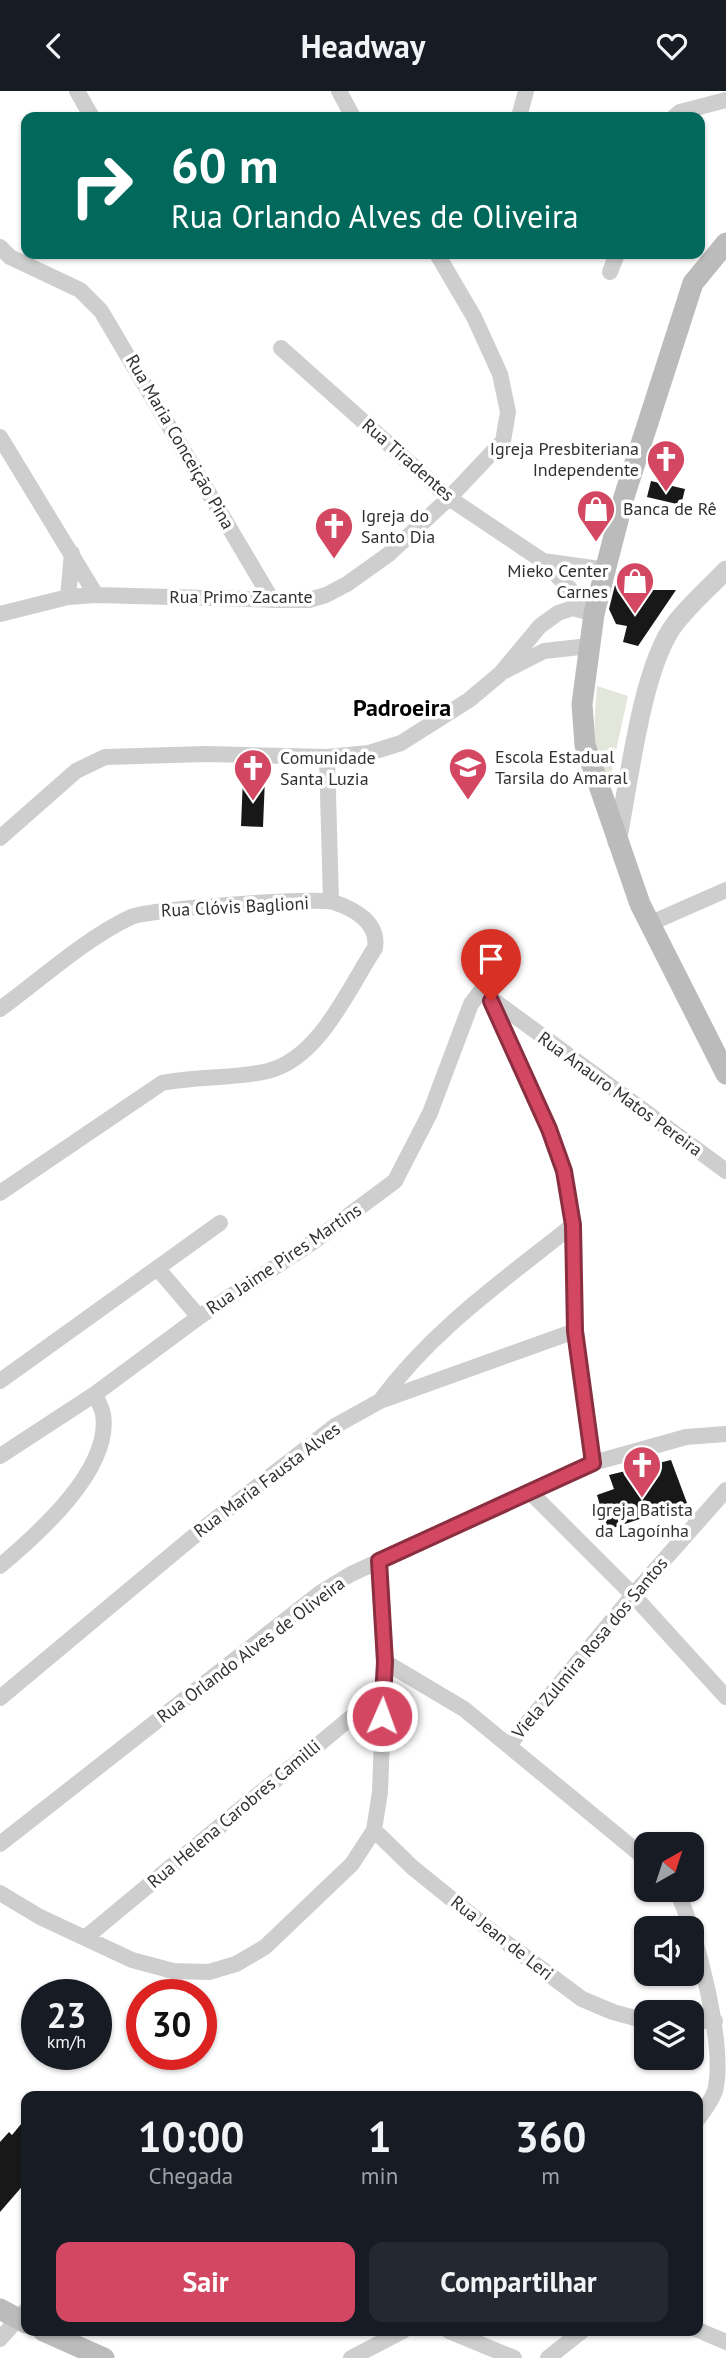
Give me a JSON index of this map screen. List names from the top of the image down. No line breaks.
{"streets":{"street":["Rua Maria Conceição Pina","Rua Tiradentes","Rua Primo Zacante","Rua Clóvis Baglioni","Rua Anauro Matos Pereira","Rua Jaime Pires Martins","Rua Maria Fausta Alves","Viela Zulmira Rosa dos Santos","Rua Orlando Alves de Oliveira","Rua Helena Carobres Camilli","Rua Jean de Leri"]},"crossings":[["Rua Maria Conceição Pina","Rua Primo Zacante"],["Rua Tiradentes","Rua Primo Zacante"],["Rua Anauro Matos Pereira","Rua Jaime Pires Martins"]],"districts":["Padroeira"],"places":{"church":["Igreja Presbiteriana Independente","Igreja do Santo Dia","Comunidade Santa Luzia","Igreja Batista da Lagoínha"],"shop":["Banca de Rê","Mieko Center Carnes"],"school or university":["Escola Estadual Tarsila do Amaral"]},"north":"top right","page":{"header":"Headway","turn":["60 m","Rua Orlando Alves de Oliveira"],"speed":"23 km/h","limit":"30","eta":["10:00","Chegada","1","min","360","m"],"buttons":["Sair","Compartilhar"]}}
